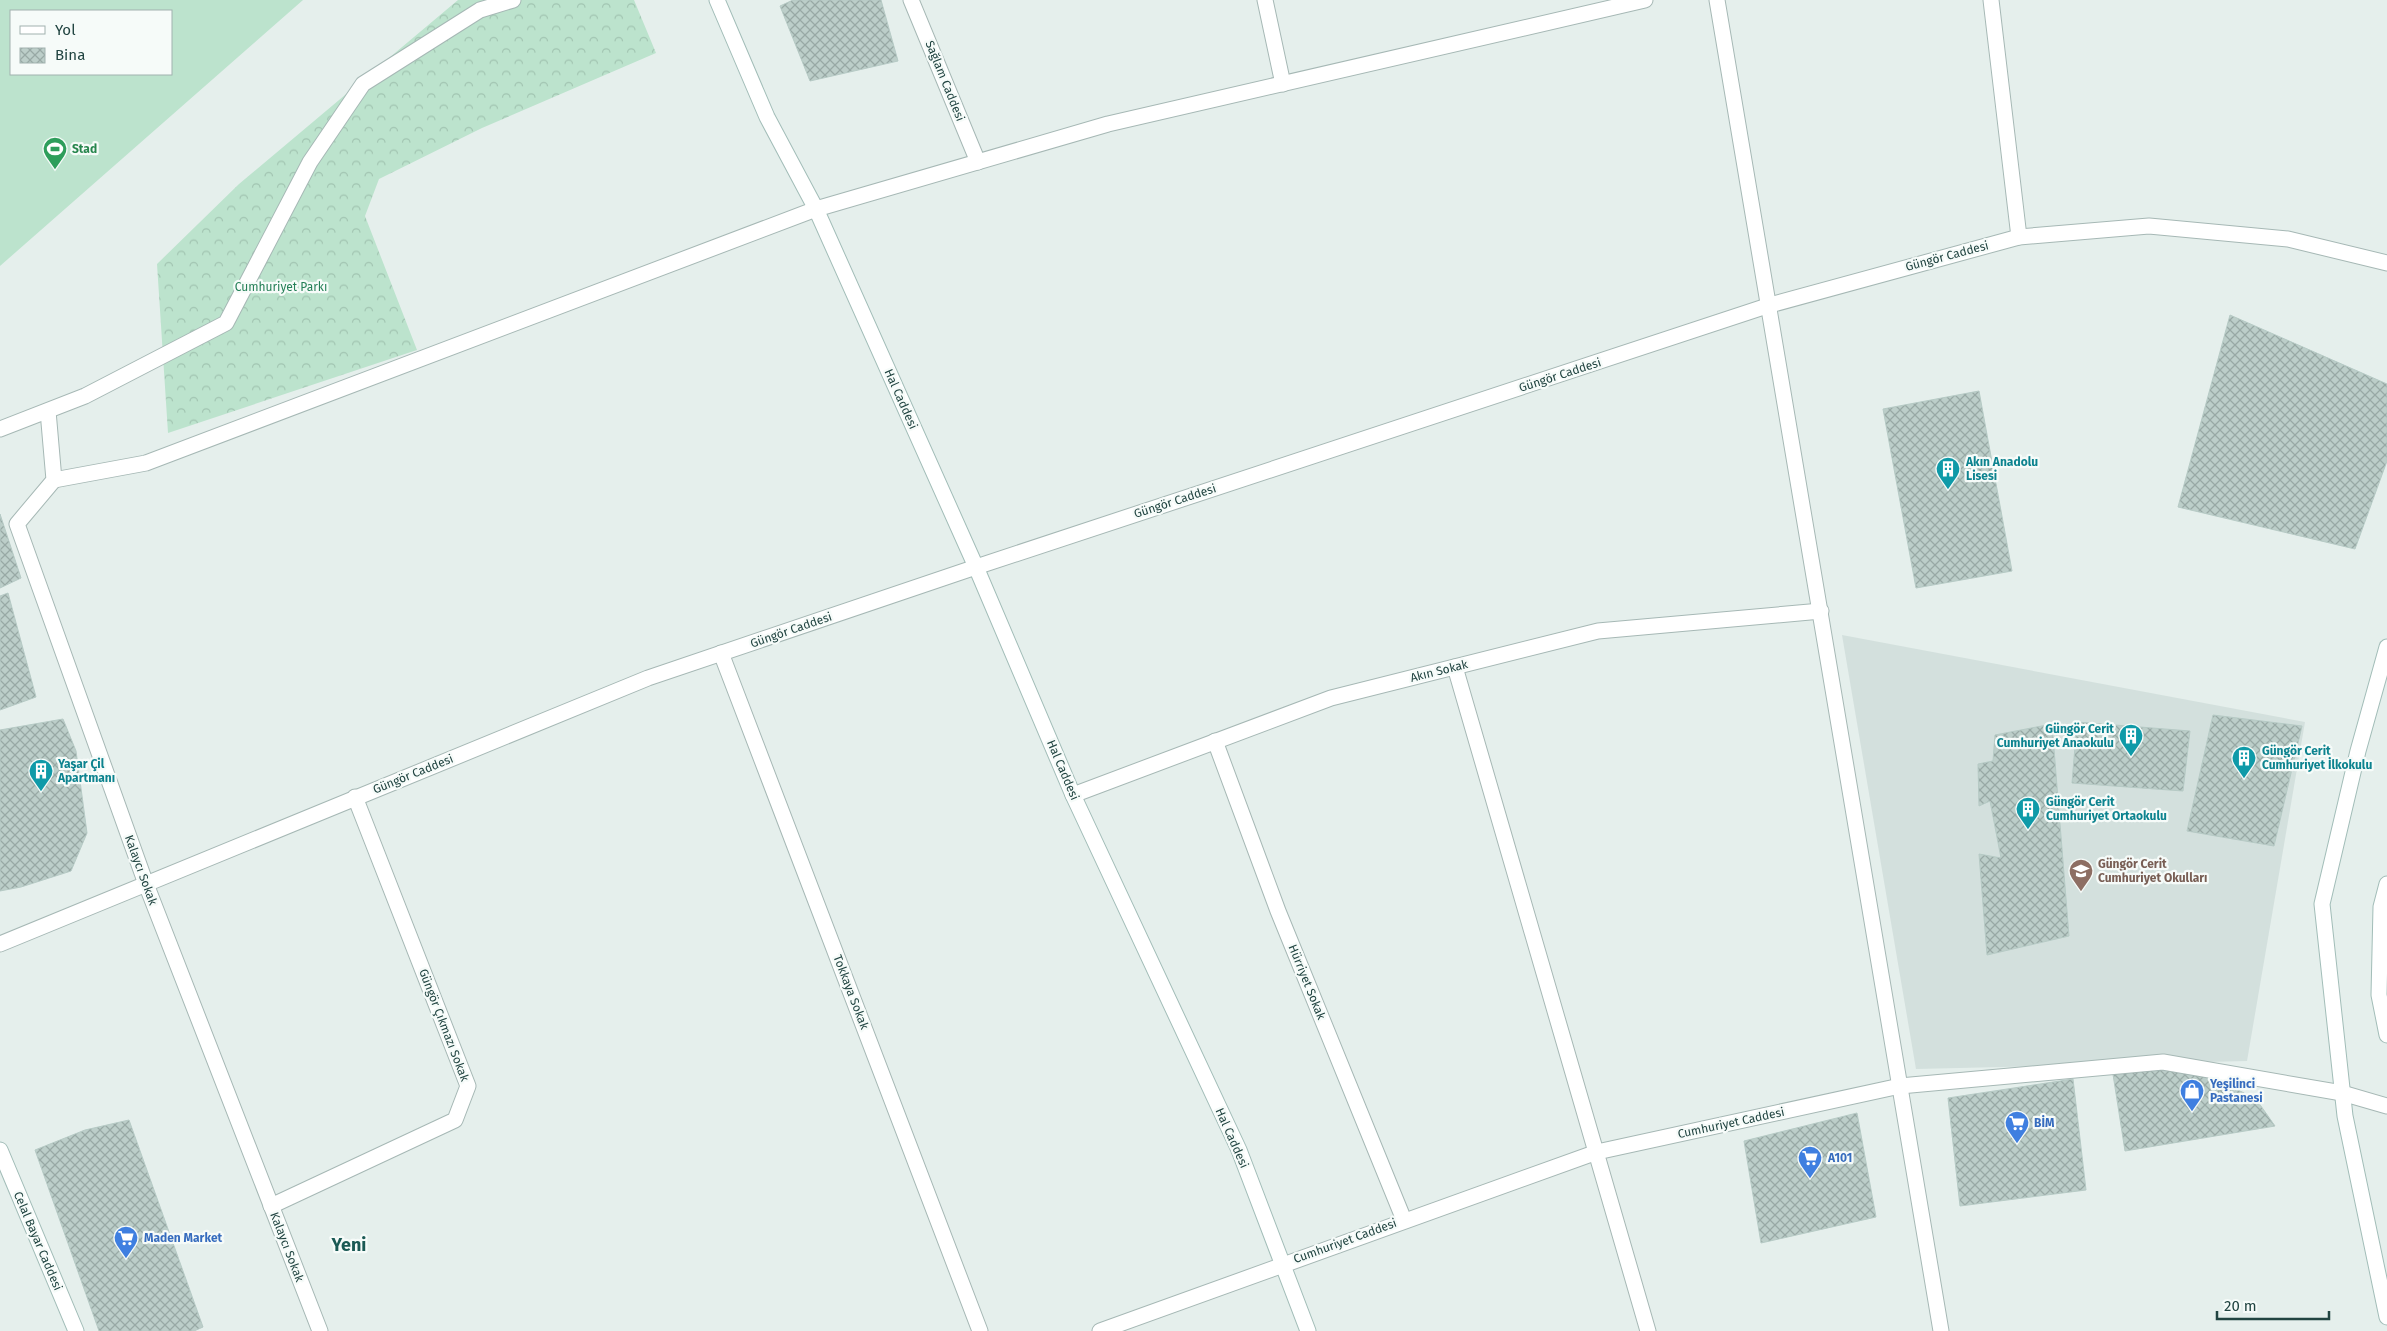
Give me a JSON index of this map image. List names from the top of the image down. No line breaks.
{"streets":{"street":["Sağlam Caddesi","Güngör Caddesi","Hal Caddesi","Akın Sokak","Kalaycı Sokak","Hürriyet Sokak","Tokkaya Sokak","Güngör Çıkmazı Sokak","Cumhuriyet Caddesi","Celal Bayar Caddesi"]},"crossings":[["Güngör Caddesi","Hal Caddesi"],["Güngör Caddesi","Kalaycı Sokak"],["Güngör Caddesi","Tokkaya Sokak"],["Güngör Caddesi","Güngör Çıkmazı Sokak"],["Hal Caddesi","Akın Sokak"],["Hal Caddesi","Cumhuriyet Caddesi"],["Akın Sokak","Hürriyet Sokak"],["Kalaycı Sokak","Güngör Çıkmazı Sokak"],["Hürriyet Sokak","Cumhuriyet Caddesi"]],"districts":["Yeni"],"parks":["Cumhuriyet Parkı"],"places":{"sports":["Stad"],"building":["Akın Anadolu Lisesi","Güngör Cerit Cumhuriyet Anaokulu","Güngör Cerit Cumhuriyet İlkokulu","Yaşar Çil Apartmanı","Güngör Cerit Cumhuriyet Ortaokulu"],"school or university":["Güngör Cerit Cumhuriyet Okulları"],"shop":["Yeşilinci Pastanesi"],"supermarket":["BİM","A101","Maden Market"]},"legend":["Yol","Bina"],"scale_bar":"20 m"}
